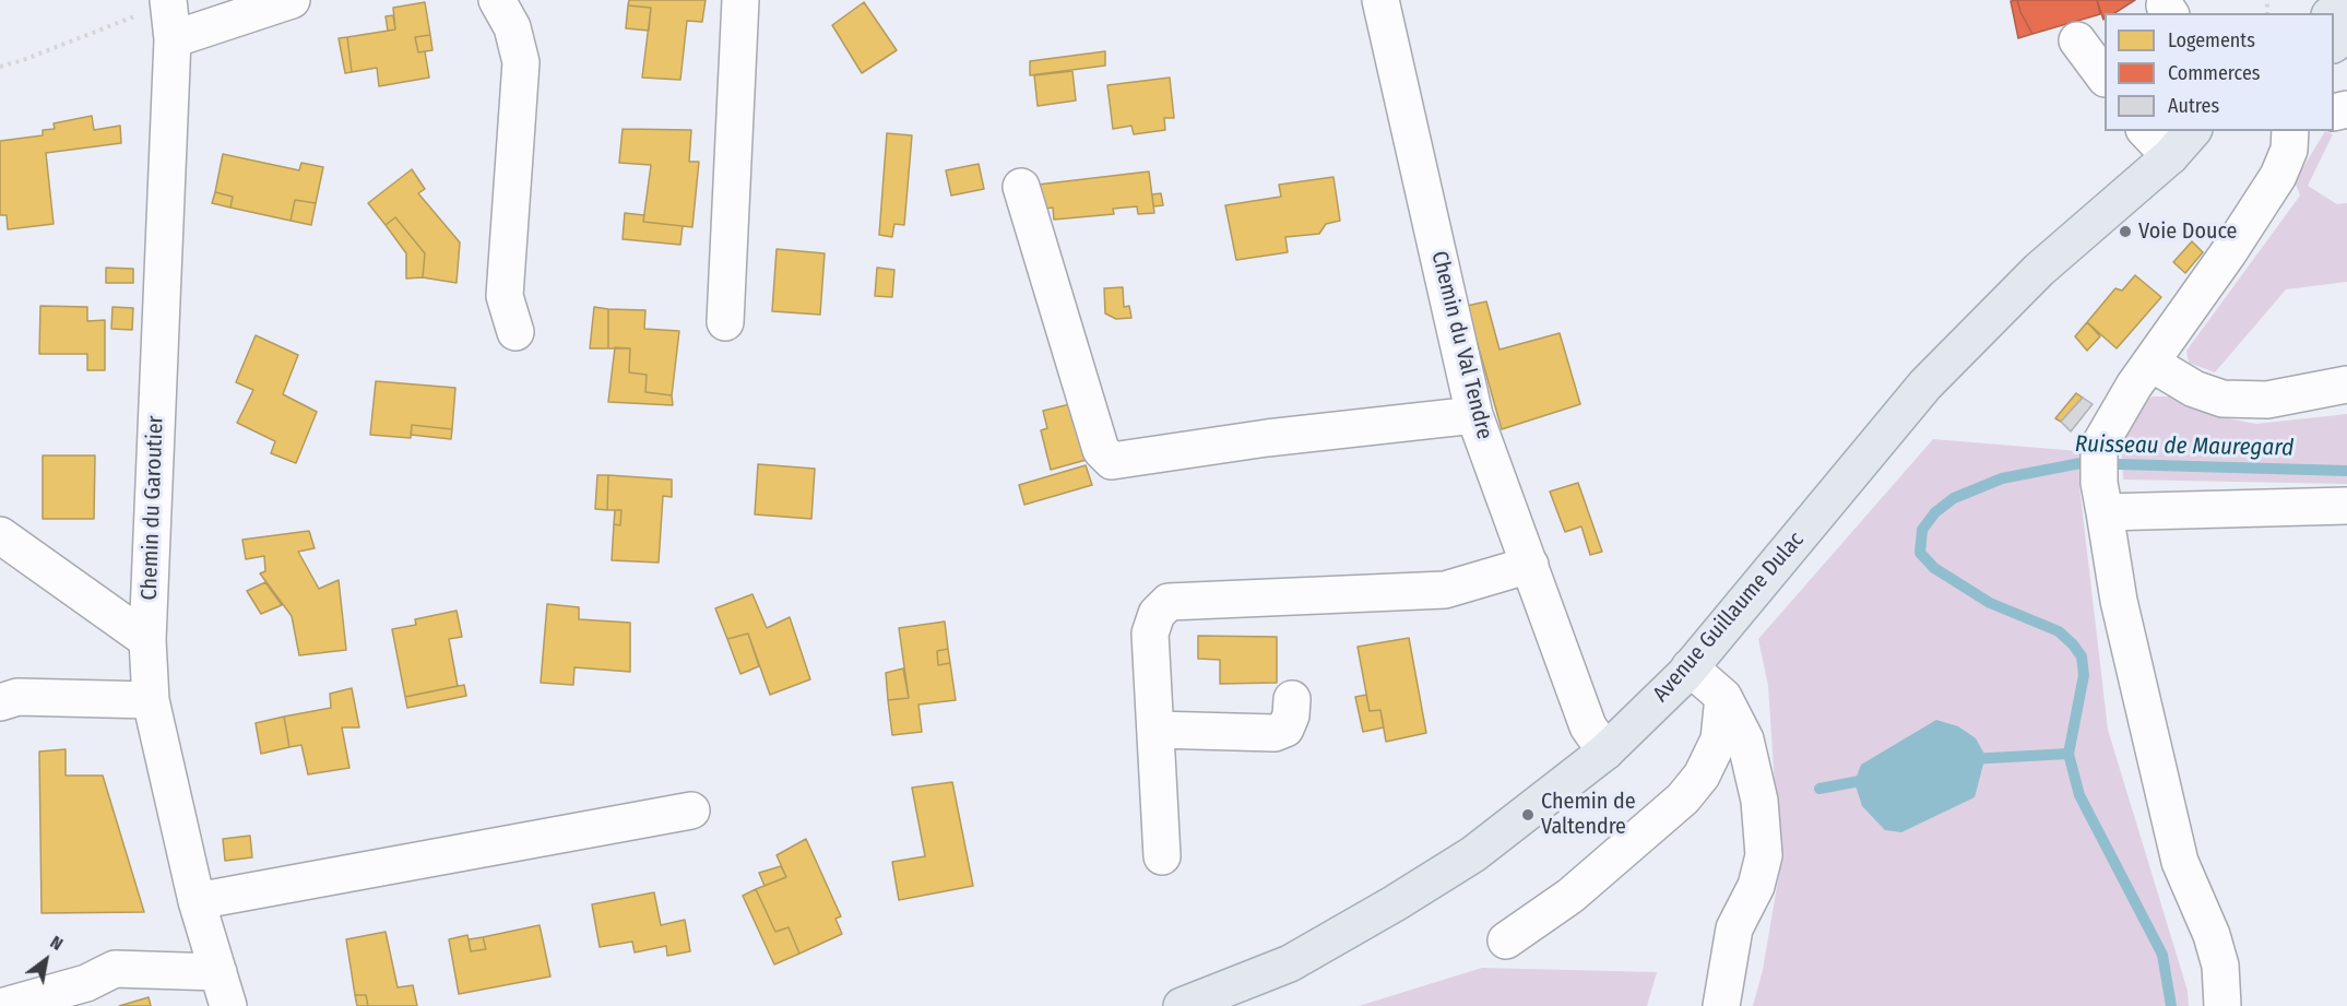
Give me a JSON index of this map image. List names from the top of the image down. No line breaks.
{"streets":{"main road":["Avenue Guillaume Dulac"],"street":["Chemin du Val Tendre","Chemin du Garoutier"]},"crossings":[["Chemin du Val Tendre","Avenue Guillaume Dulac"]],"water":["Ruisseau de Mauregard"],"places":["Voie Douce","Chemin de Valtendre"],"legend":["Logements","Commerces","Autres"],"north":"top right"}
